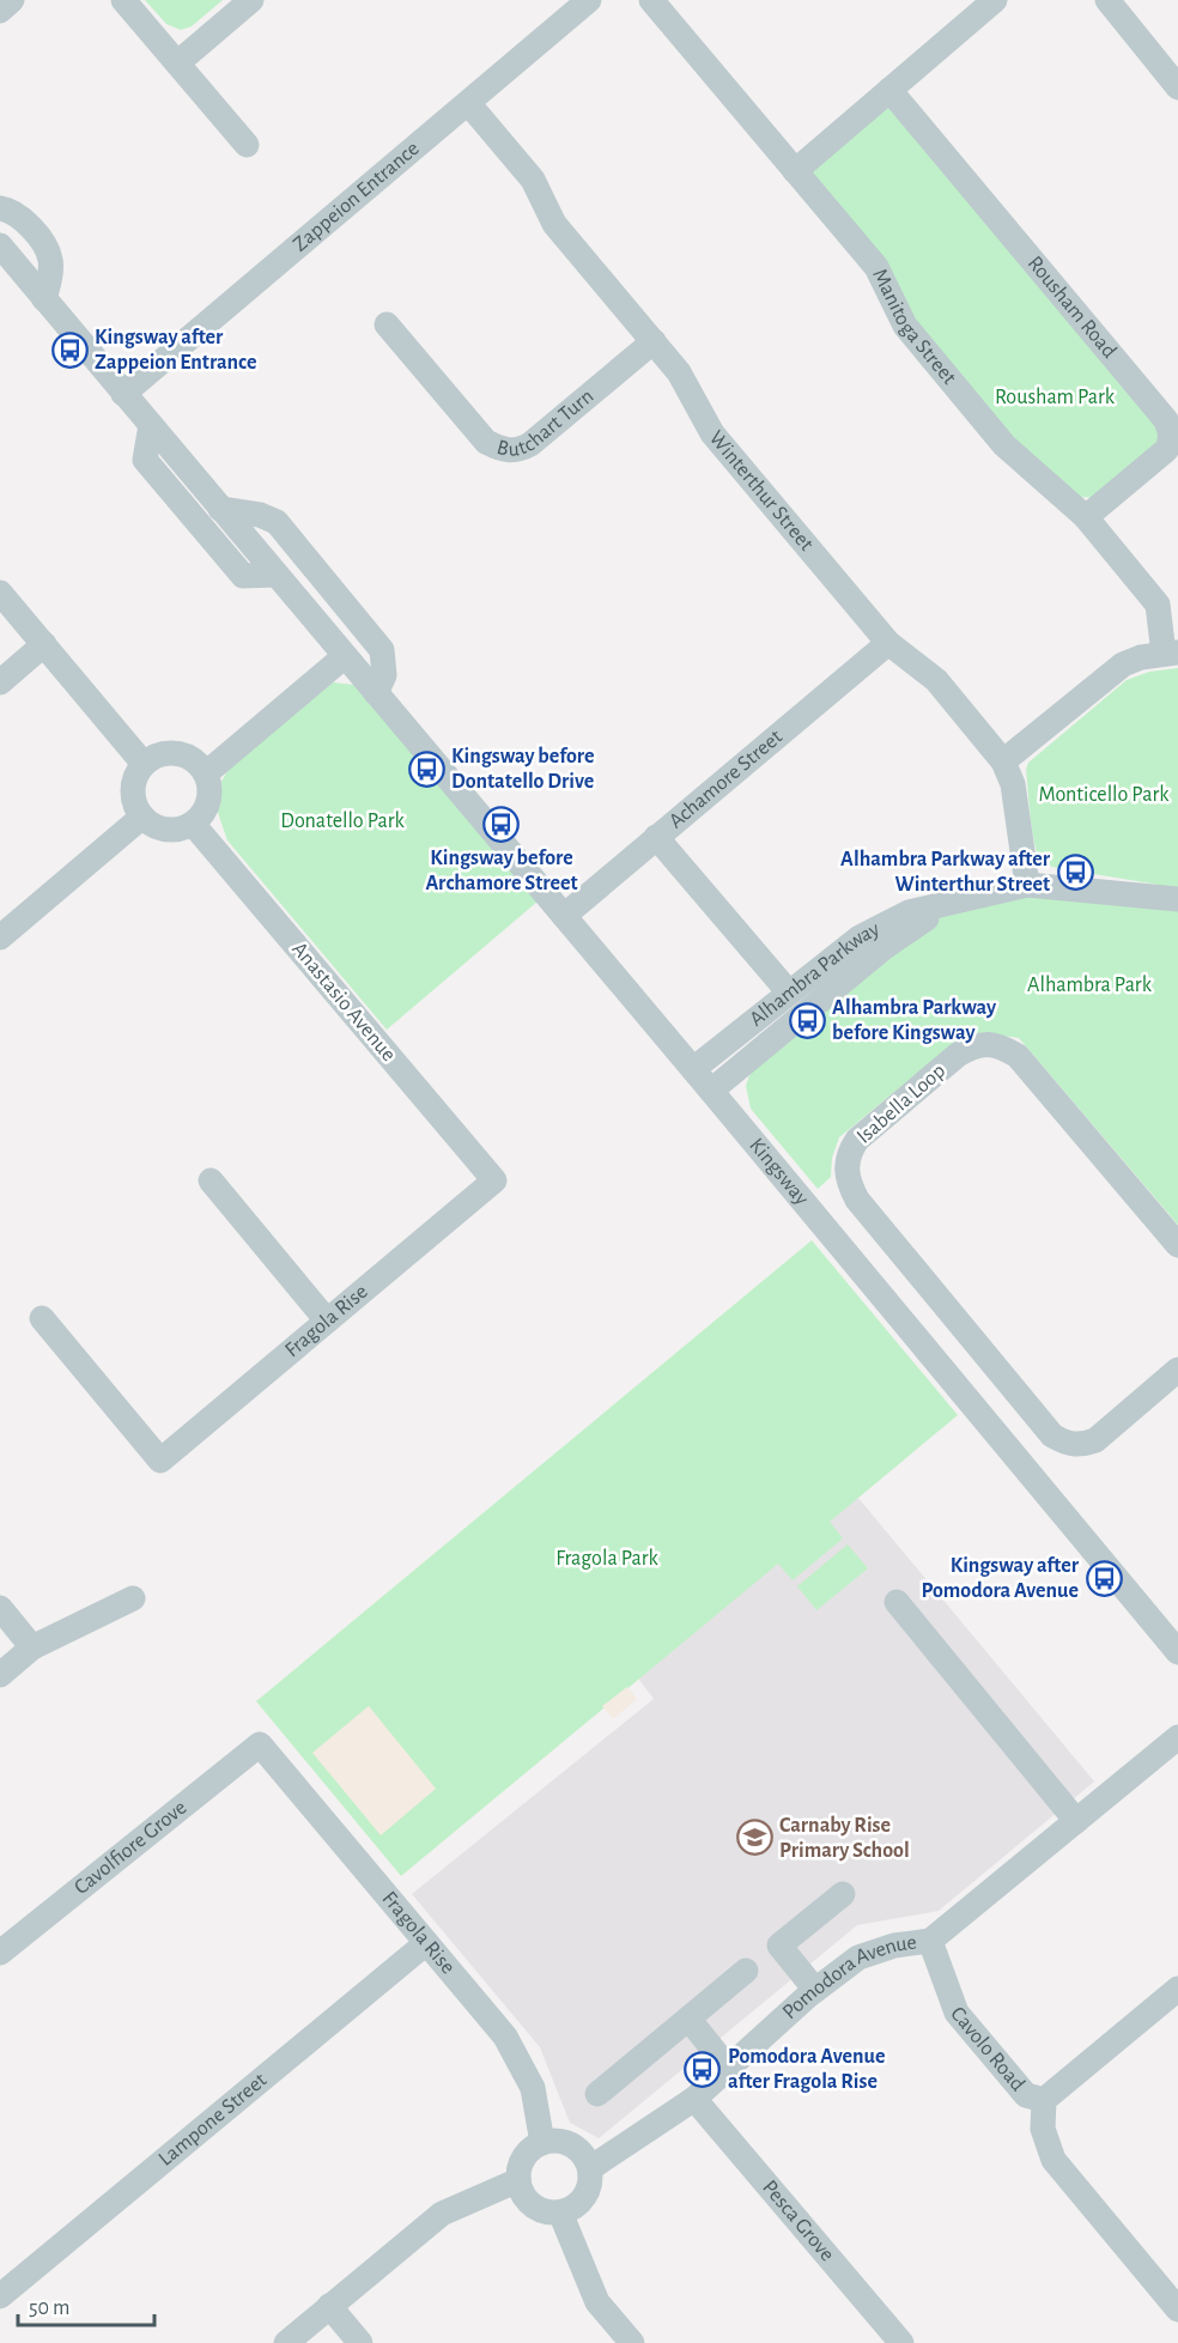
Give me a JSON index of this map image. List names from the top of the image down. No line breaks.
{"streets":{"street":["Zappeion Entrance","Rousham Road","Manitoga Street","Butchart Turn","Winterthur Street","Achamore Street","Alhambra Parkway","Anastasio Avenue","Isabella Loop","Kingsway","Fragola Rise","Cavolfiore Grove","Pomodora Avenue","Cavolo Road","Lampone Street","Pesca Grove"]},"crossings":[["Zappeion Entrance","Winterthur Street"],["Zappeion Entrance","Kingsway"],["Rousham Road","Manitoga Street"],["Butchart Turn","Winterthur Street"],["Winterthur Street","Achamore Street"],["Winterthur Street","Alhambra Parkway"],["Achamore Street","Kingsway"],["Alhambra Parkway","Kingsway"],["Anastasio Avenue","Fragola Rise"],["Fragola Rise","Cavolfiore Grove"],["Fragola Rise","Pomodora Avenue"],["Fragola Rise","Lampone Street"],["Pomodora Avenue","Cavolo Road"],["Pomodora Avenue","Pesca Grove"]],"parks":["Rousham Park","Monticello Park","Donatello Park","Alhambra Park","Fragola Park"],"places":{"bus stop":["Kingsway after Zappeion Entrance","Kingsway before Dontatello Drive","Kingsway before Archamore Street","Alhambra Parkway after Winterthur Street","Alhambra Parkway before Kingsway","Kingsway after Pomodora Avenue","Pomodora Avenue after Fragola Rise"],"school or university":["Carnaby Rise Primary School"]},"scale_bar":"50 m"}
